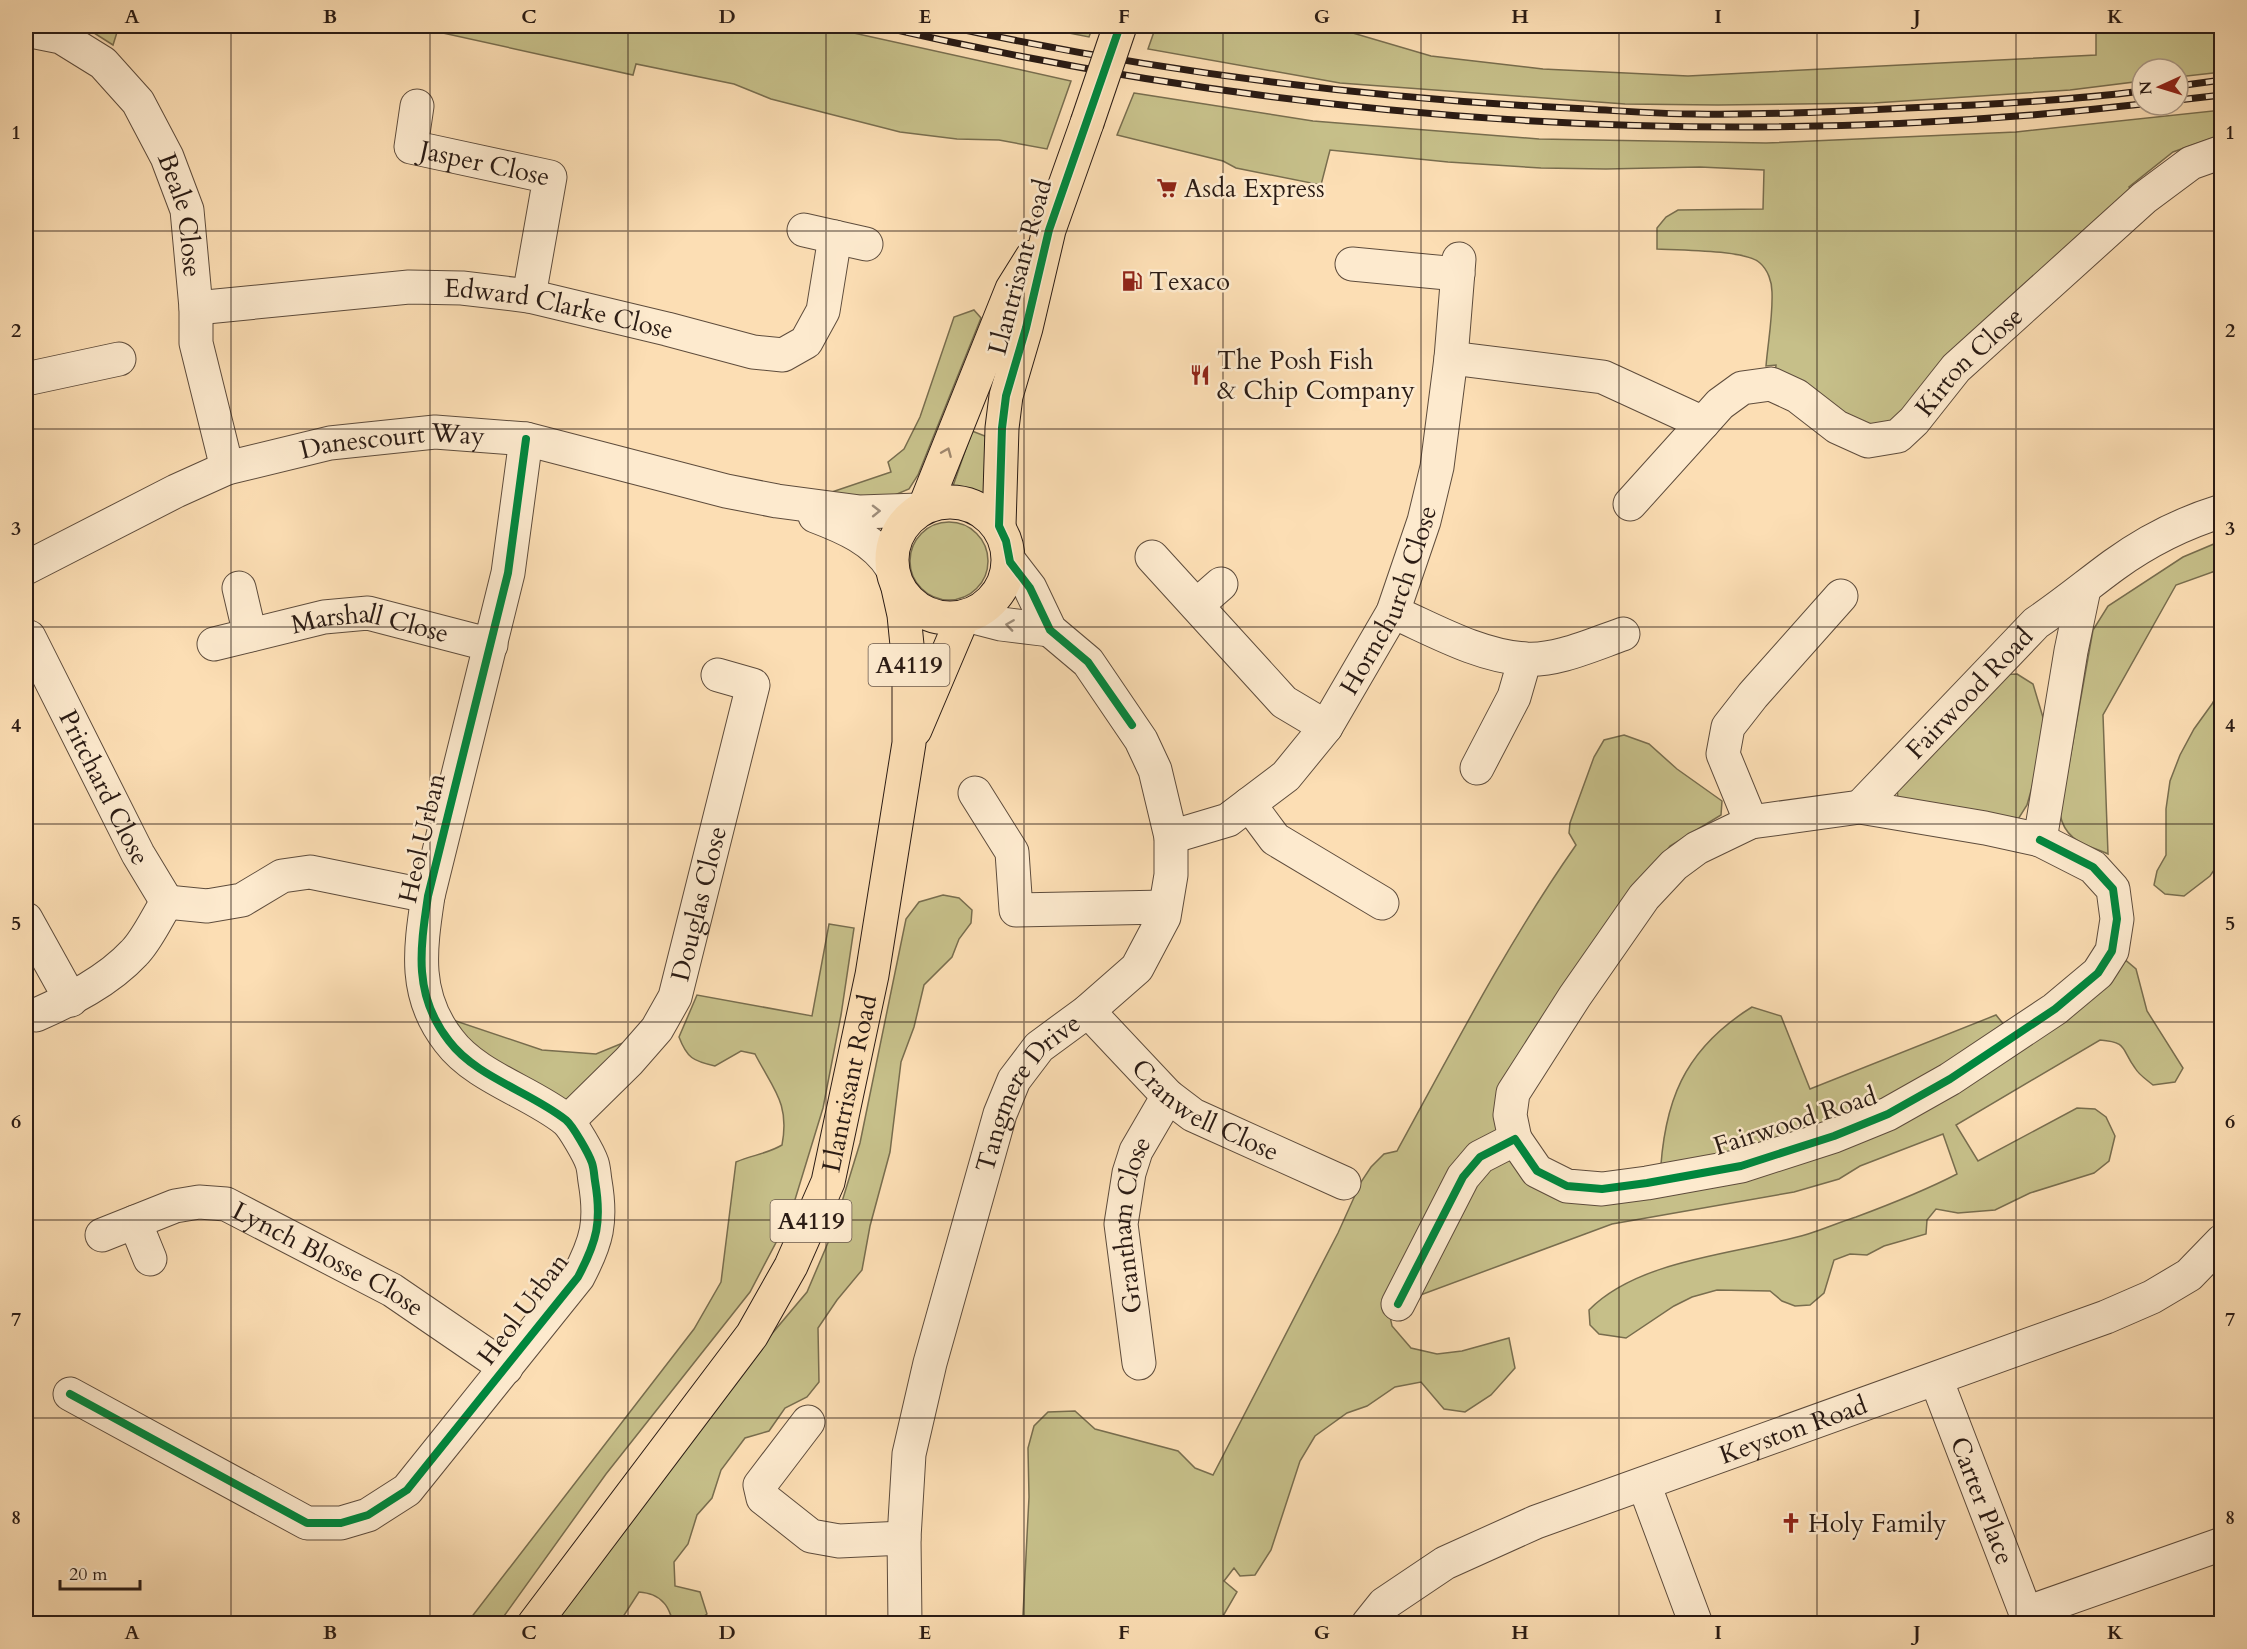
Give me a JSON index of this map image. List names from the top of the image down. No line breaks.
{"streets":{"main road":["Llantrisant Road","A4119"],"street":["Jasper Close","Beale Close","Edward Clarke Close","Kirton Close","Danescourt Way","Hornchurch Close","Marshall Close","Fairwood Road","Pritchard Close","Heol Urban","Douglas Close","Tangmere Drive","Cranwell Close","Grantham Close","Lynch Blosse Close","Keyston Road","Carter Place"]},"crossings":[["Jasper Close","Edward Clarke Close"],["Beale Close","Edward Clarke Close"],["Beale Close","Danescourt Way"],["Llantrisant Road","Danescourt Way"],["Llantrisant Road","Tangmere Drive"],["Danescourt Way","Heol Urban"],["Danescourt Way","Tangmere Drive"],["Hornchurch Close","Tangmere Drive"],["Marshall Close","Heol Urban"],["Heol Urban","Douglas Close"],["Heol Urban","Lynch Blosse Close"],["Tangmere Drive","Cranwell Close"],["Cranwell Close","Grantham Close"],["Keyston Road","Carter Place"]],"places":{"supermarket":["Asda Express"],"fuel station":["Texaco"],"restaurant":["The Posh Fish & Chip Company"],"church":["Holy Family"]},"scale_bar":"20 m","north":"left","grid":{"columns":["A","B","C","D","E","F","G","H","I","J","K"],"rows":["1","2","3","4","5","6","7","8"]}}
